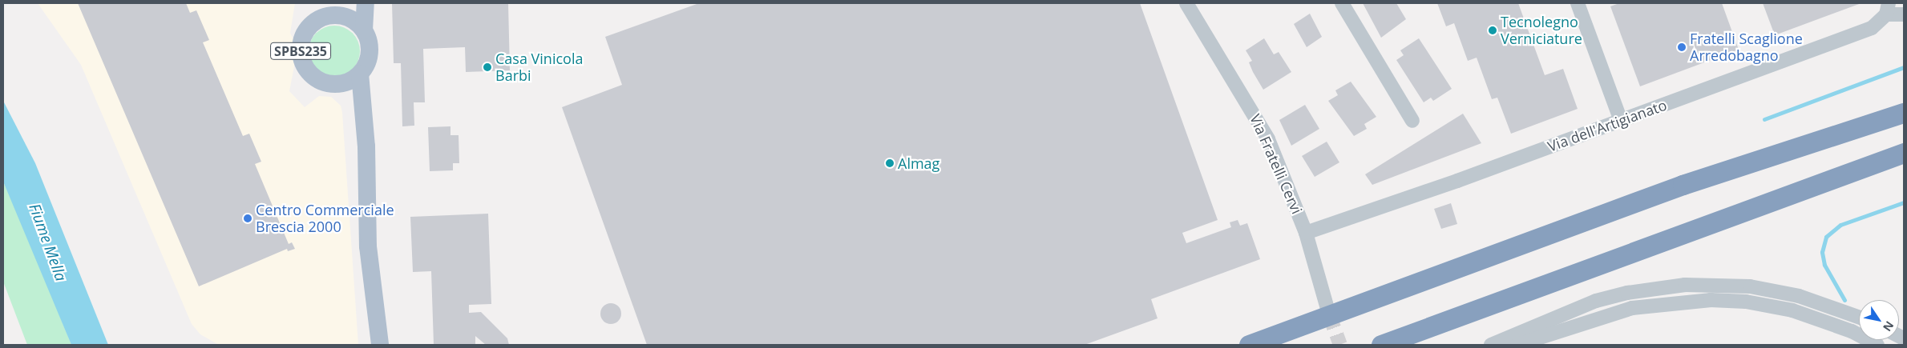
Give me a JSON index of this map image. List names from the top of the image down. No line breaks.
{"streets":{"main road":["SPBS235"],"street":["Via dell'Artigianato","Via Fratelli Cervi"]},"crossings":[["Via dell'Artigianato","Via Fratelli Cervi"]],"water":["Fiume Mella"],"places":["Tecnolegno Verniciature","Fratelli Scaglione Arredobagno","Casa Vinicola Barbi","Almag","Centro Commerciale Brescia 2000"],"north":"bottom right"}
